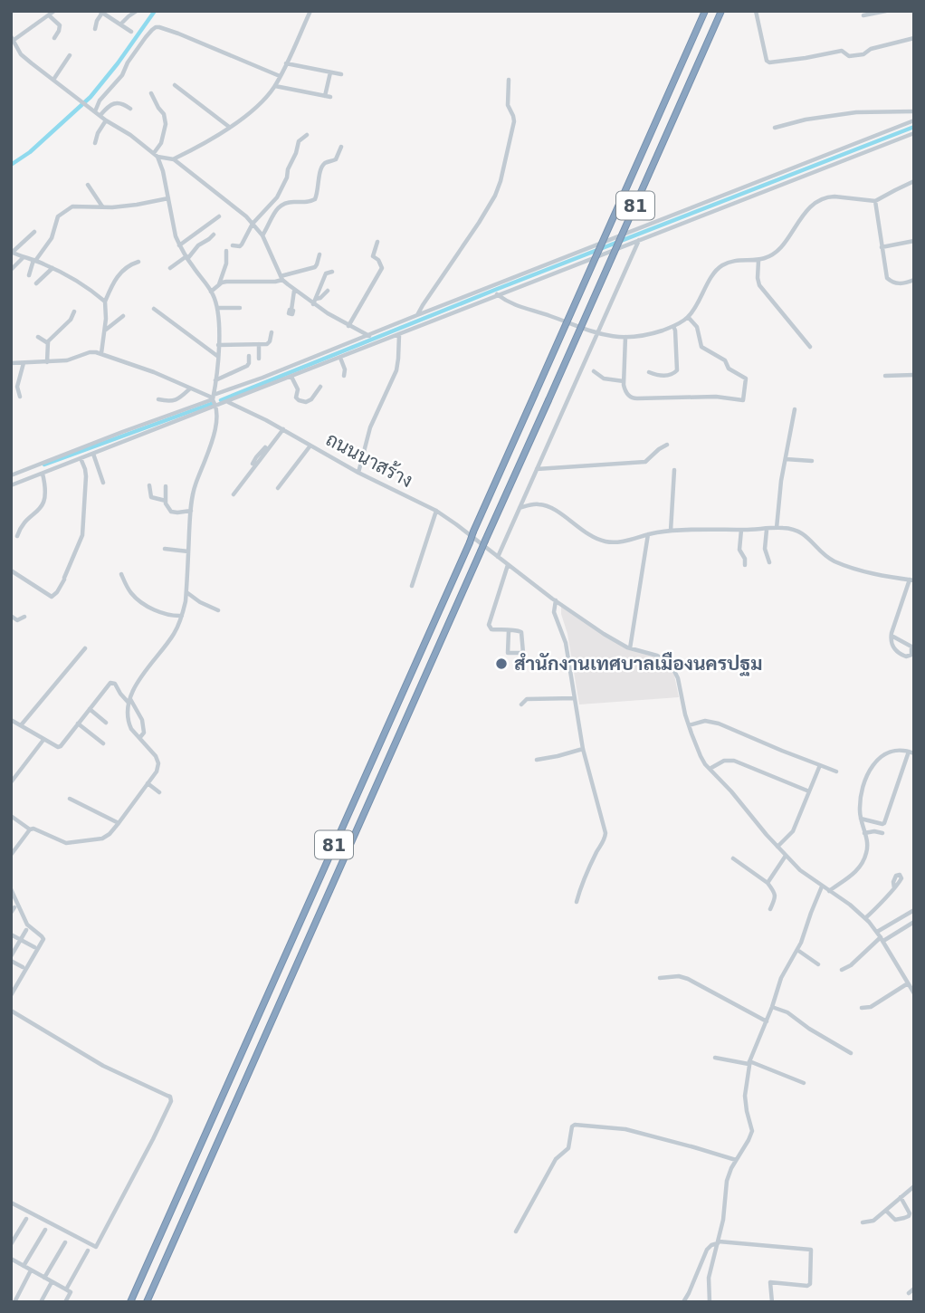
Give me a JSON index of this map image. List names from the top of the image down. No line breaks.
{"streets":{"highway":["81"],"street":["ถนนนาสร้าง"]},"places":["สำนักงานเทศบาลเมืองนครปฐม"]}
